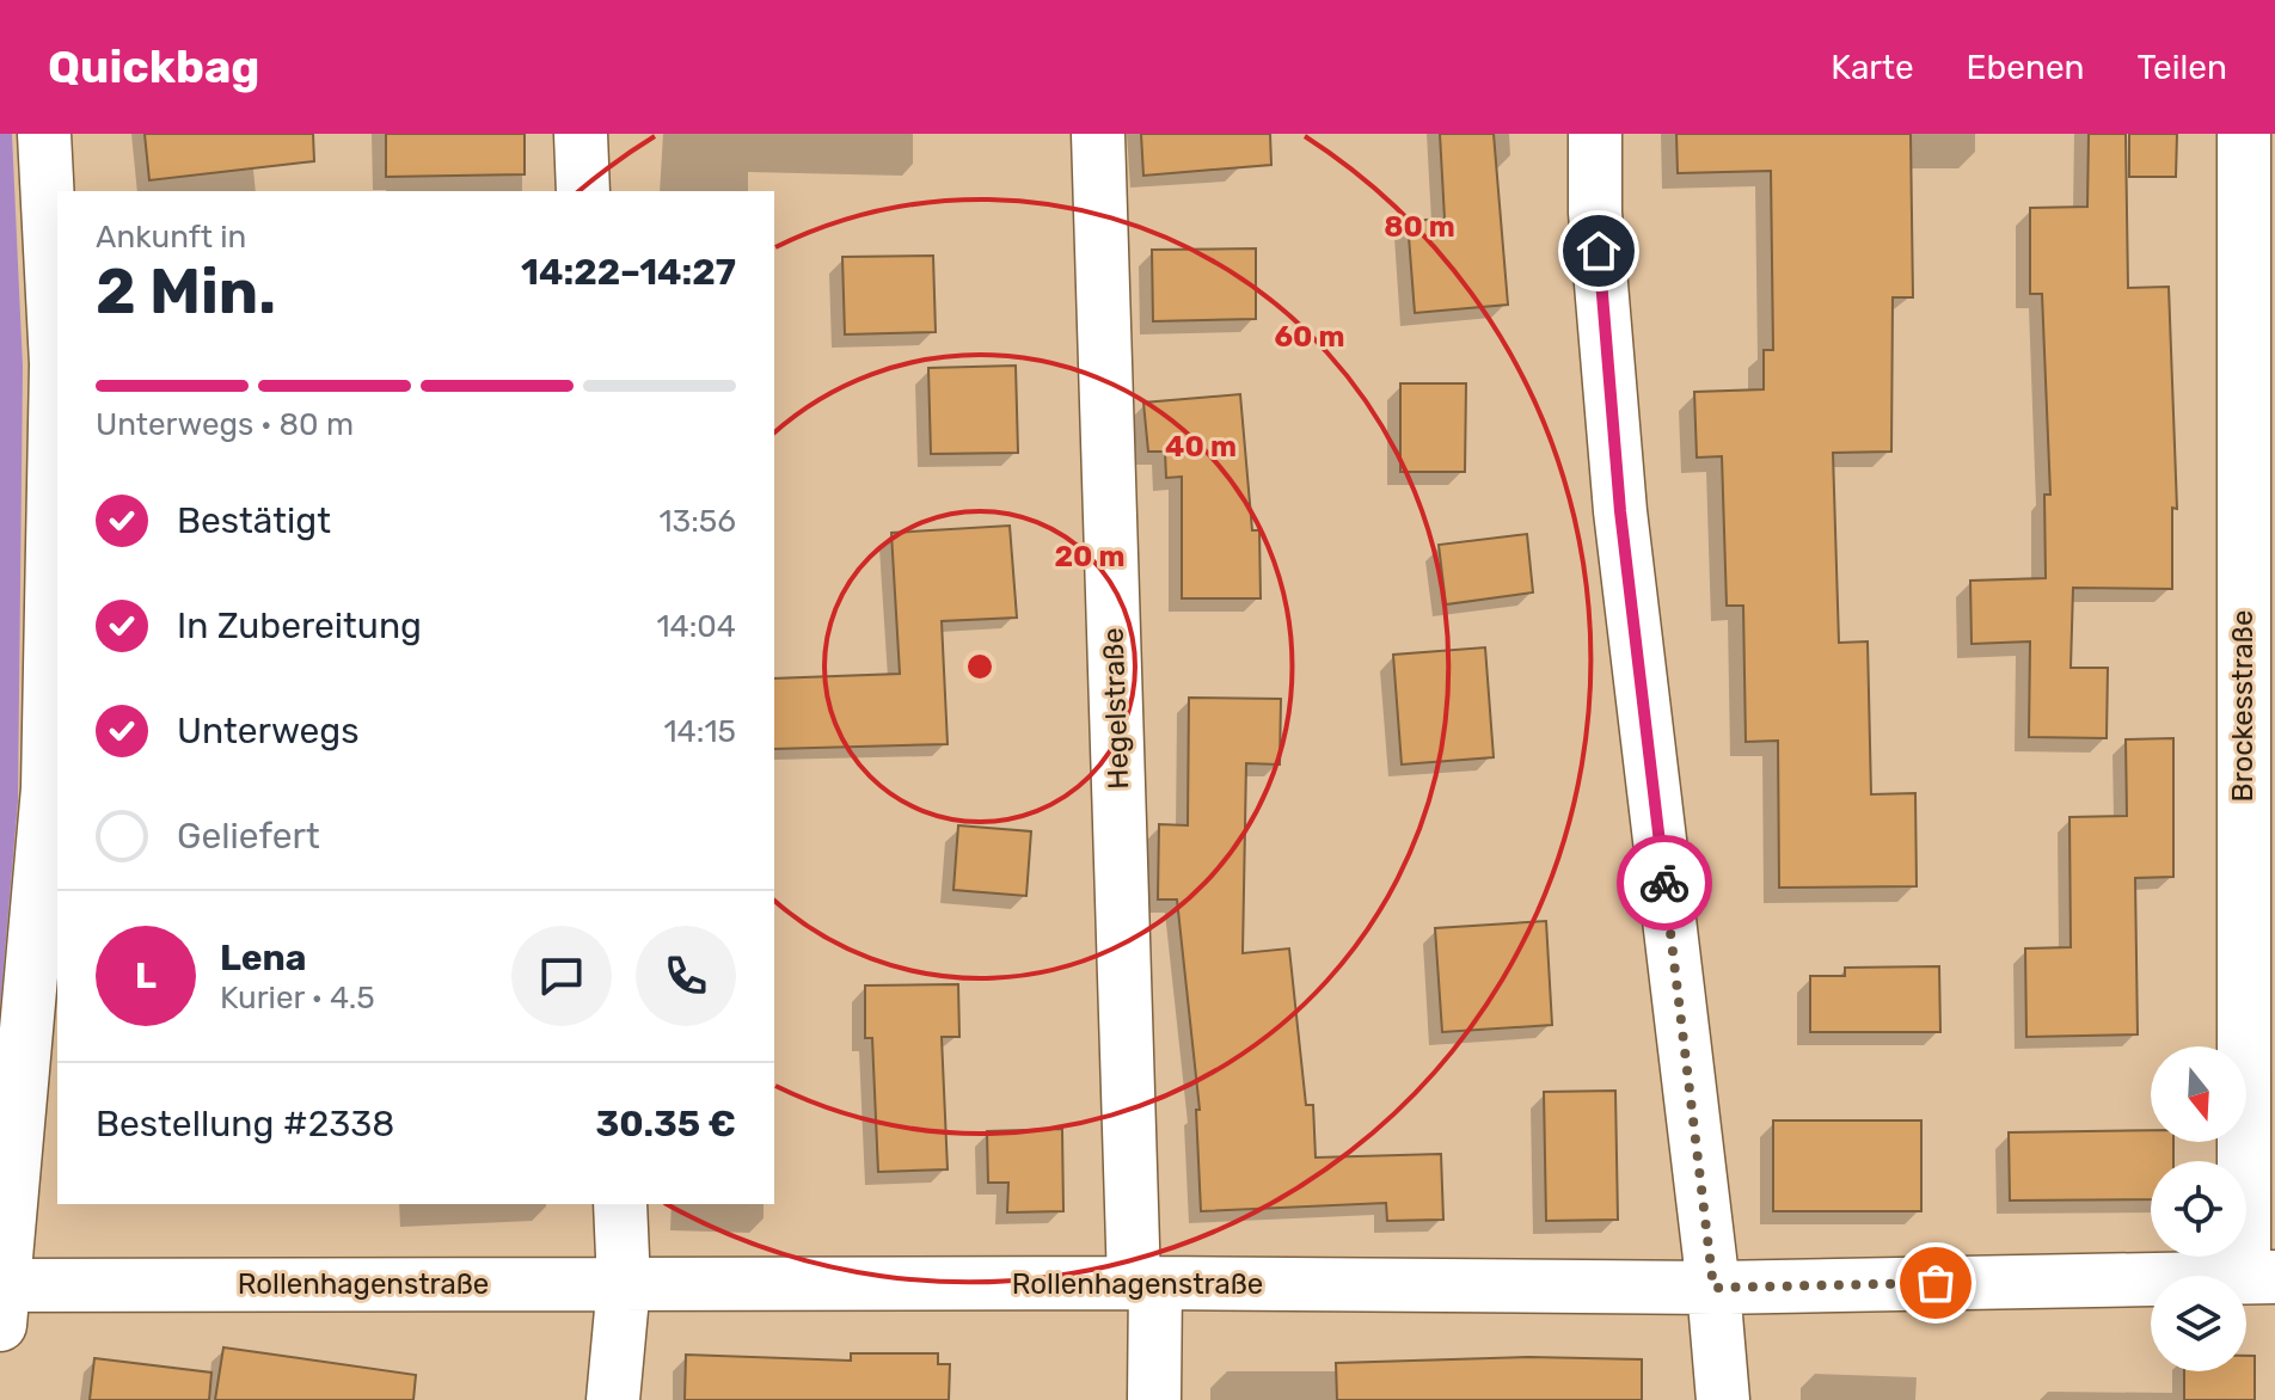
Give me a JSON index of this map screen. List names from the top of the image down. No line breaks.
{"streets":{"street":["Brockesstraße","Hegelstraße","Rollenhagenstraße"]},"crossings":[["Brockesstraße","Rollenhagenstraße"],["Hegelstraße","Rollenhagenstraße"]],"north":"bottom","page":{"header":"Quickbag","nav":["Karte","Ebenen","Teilen"],"heading":["2 Min.","Ankunft in","14:22–14:27"],"panel":["Lena","Kurier · 4.5","Bestellung #2338","30.35 €"],"bar":"Unterwegs · 80 m","list":[["Bestätigt","13:56"],["In Zubereitung","14:04"],["Unterwegs","14:15"],"Geliefert"],"round":"L"},"rings":["80 m","60 m","40 m","20 m"]}
